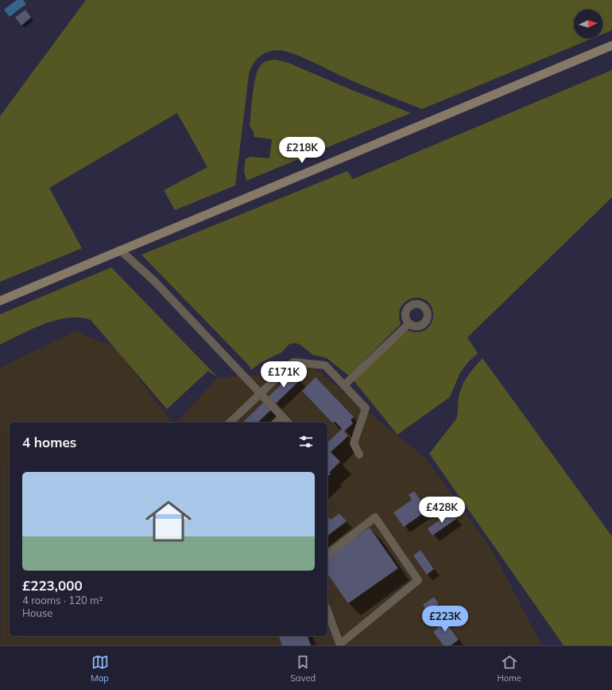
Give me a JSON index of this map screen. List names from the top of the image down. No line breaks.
{"north":"right","page":{"price":["£218K","£171K","£428K","£223K"],"heading":"4 homes","list":[{"name":"£223,000","note":"4 rooms · 120 m² · House"}],"tabs":["Map","Saved","Home"]}}
